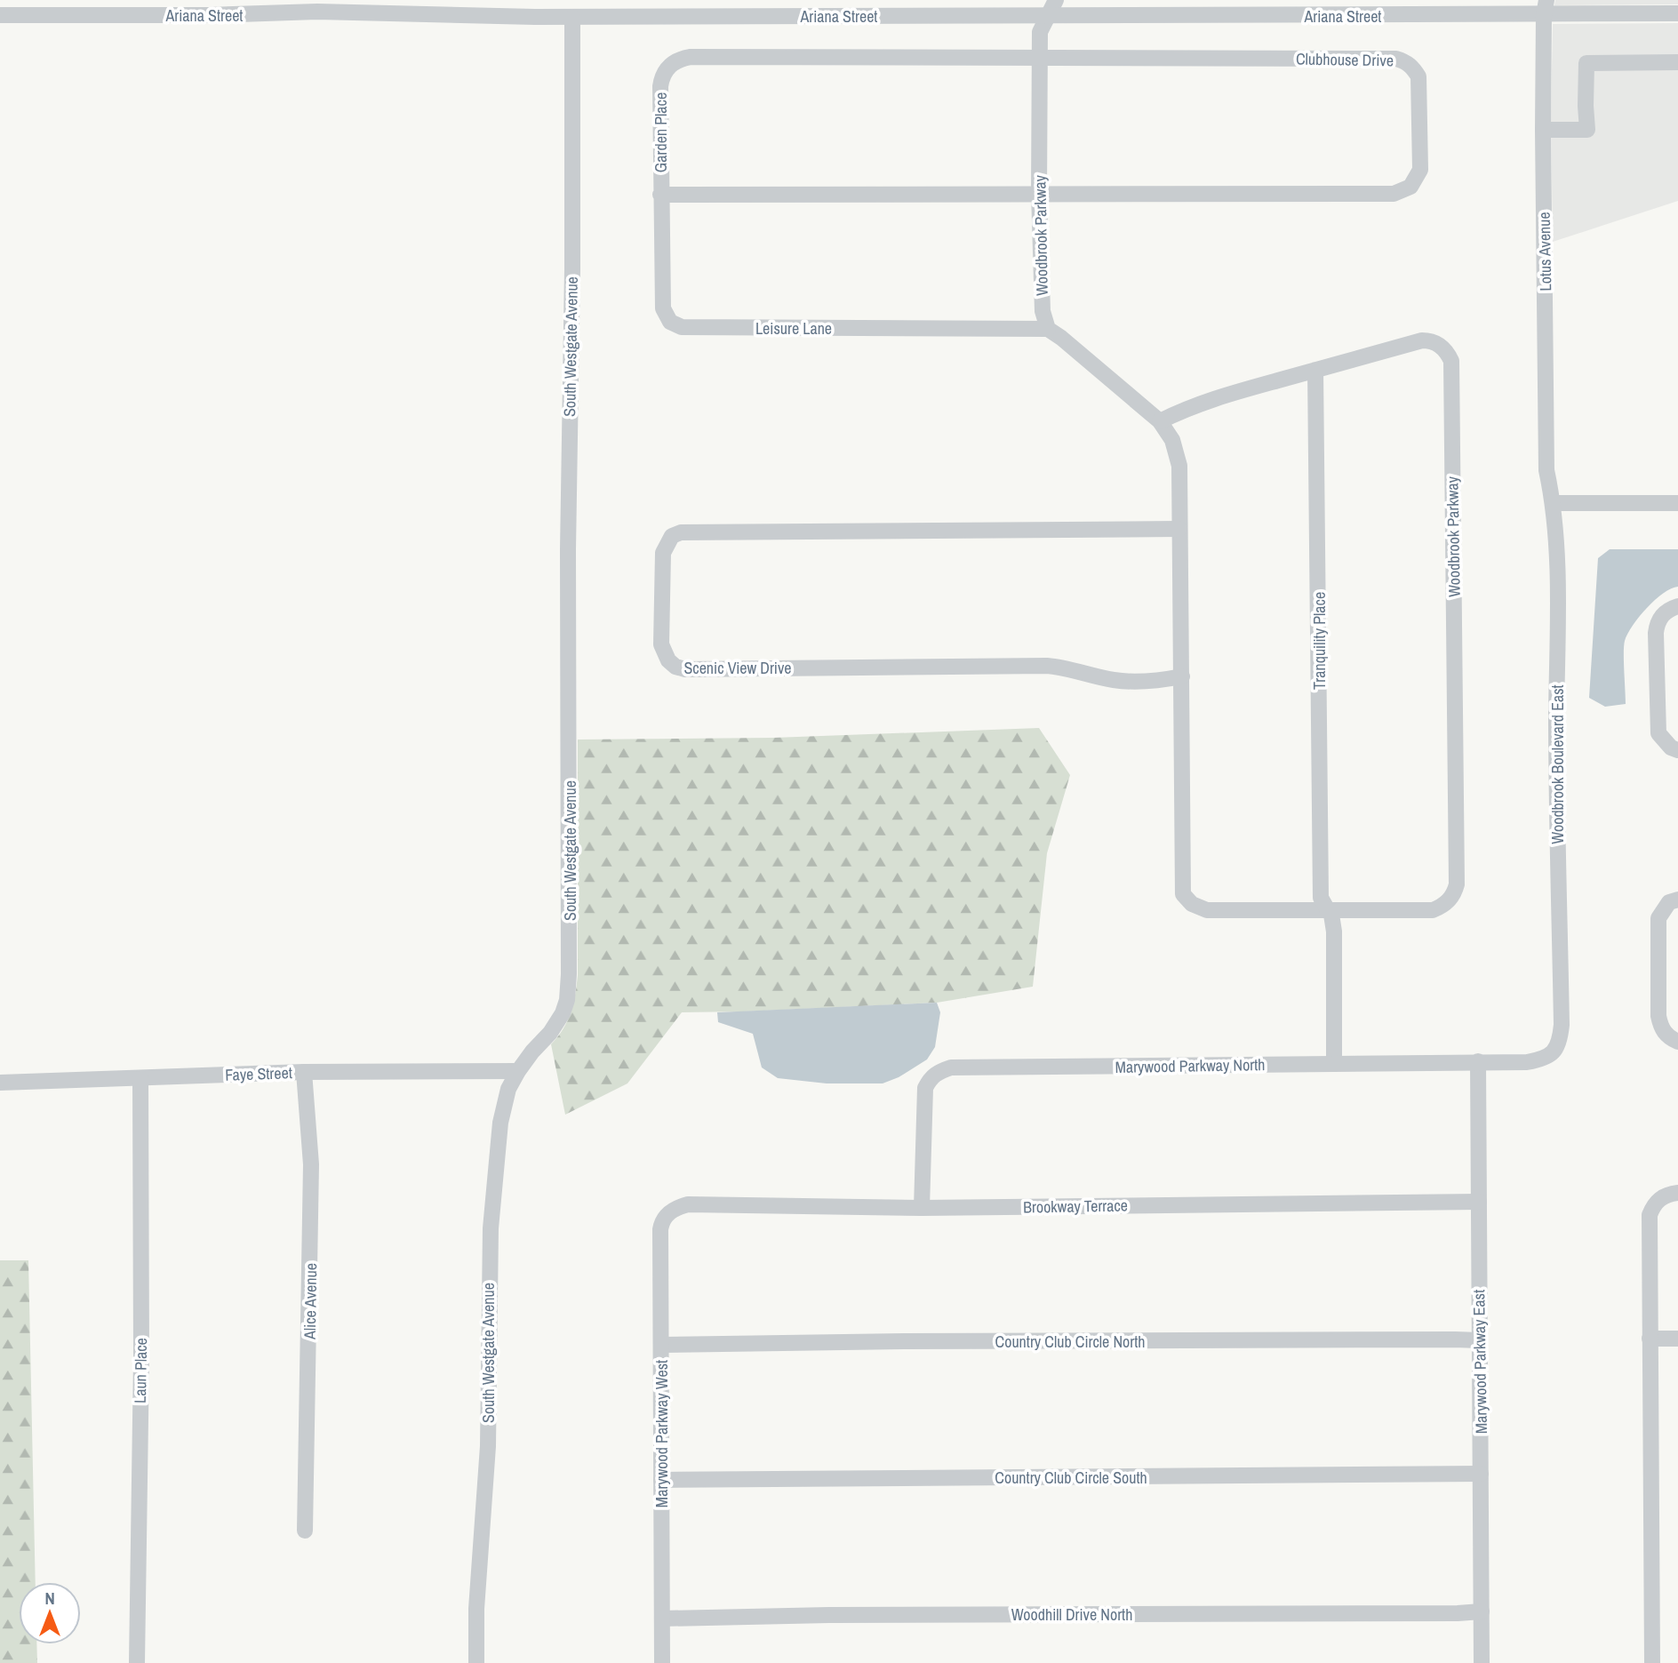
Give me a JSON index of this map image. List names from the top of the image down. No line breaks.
{"streets":{"street":["Ariana Street","Clubhouse Drive","Garden Place","Woodbrook Parkway","Lotus Avenue","Leisure Lane","South Westgate Avenue","Tranquility Place","Scenic View Drive","Woodbrook Boulevard East","Marywood Parkway North","Faye Street","Brookway Terrace","Alice Avenue","Country Club Circle North","Marywood Parkway East","Laun Place","Marywood Parkway West","Country Club Circle South","Woodhill Drive North"]},"crossings":[["Ariana Street","Woodbrook Parkway"],["Ariana Street","Lotus Avenue"],["Ariana Street","South Westgate Avenue"],["Clubhouse Drive","Garden Place"],["Clubhouse Drive","Woodbrook Parkway"],["Garden Place","Woodbrook Parkway"],["Garden Place","Leisure Lane"],["Woodbrook Parkway","Leisure Lane"],["Woodbrook Parkway","Tranquility Place"],["Woodbrook Parkway","Scenic View Drive"],["Lotus Avenue","Woodbrook Boulevard East"],["South Westgate Avenue","Faye Street"],["Woodbrook Boulevard East","Marywood Parkway North"],["Marywood Parkway North","Brookway Terrace"],["Marywood Parkway North","Marywood Parkway East"],["Faye Street","Alice Avenue"],["Faye Street","Laun Place"],["Brookway Terrace","Marywood Parkway East"],["Brookway Terrace","Marywood Parkway West"],["Country Club Circle North","Marywood Parkway East"],["Country Club Circle North","Marywood Parkway West"],["Marywood Parkway East","Country Club Circle South"],["Marywood Parkway East","Woodhill Drive North"],["Marywood Parkway West","Country Club Circle South"],["Marywood Parkway West","Woodhill Drive North"]],"north":"top"}
